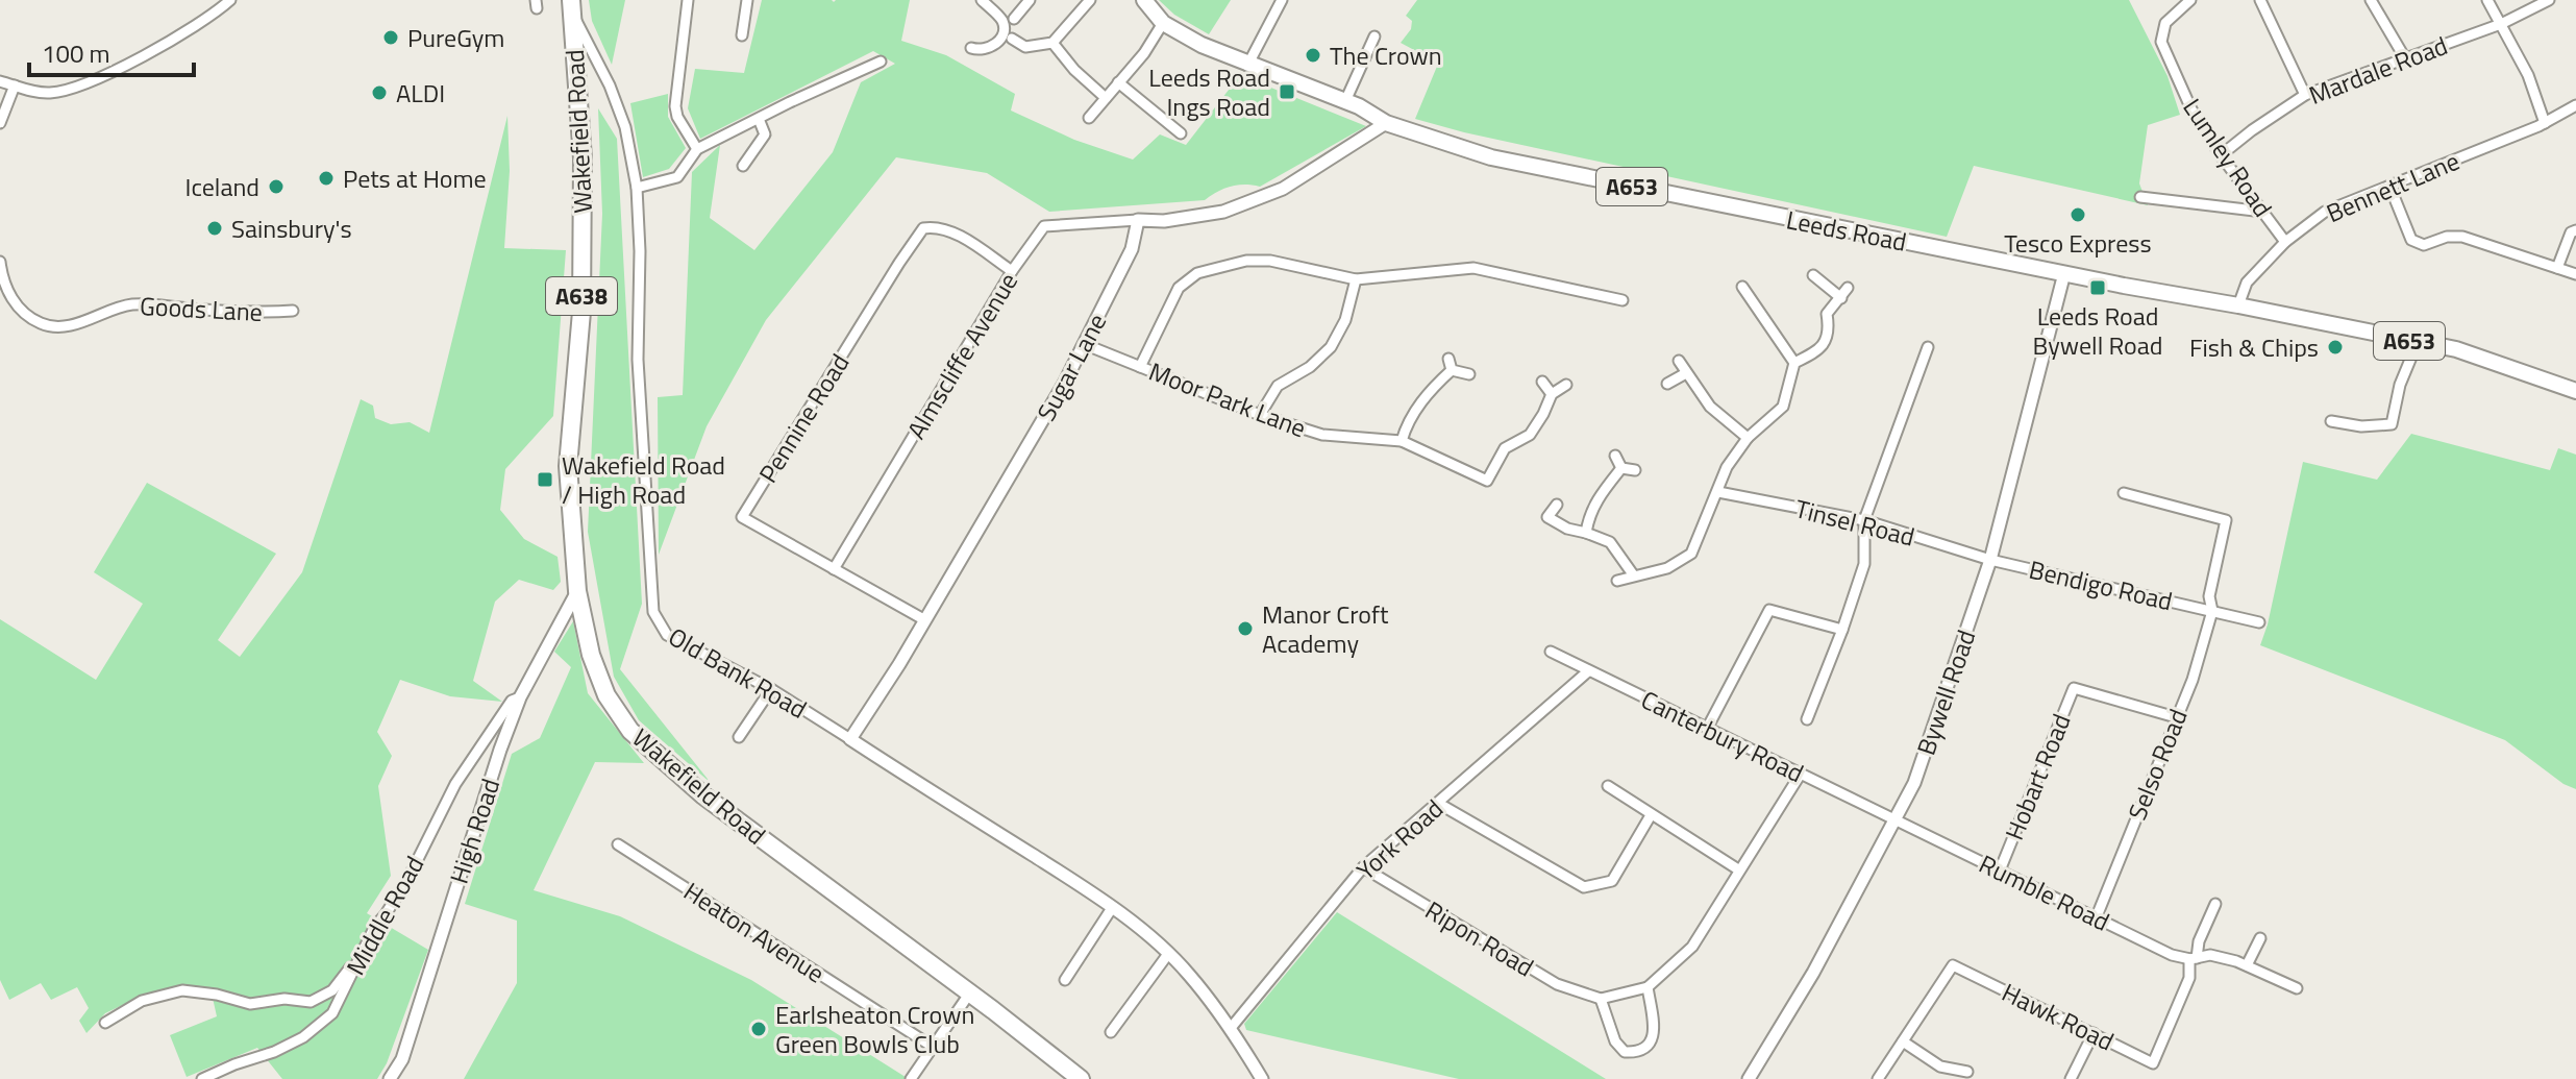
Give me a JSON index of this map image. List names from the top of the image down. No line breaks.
{"streets":{"highway":["Wakefield Road","A638"],"main road":["A653","Leeds Road"],"street":["Mardale Road","Lumley Road","Bennett Lane","Goods Lane","Almscliffe Avenue","Sugar Lane","Moor Park Lane","Pennine Road","Tinsel Road","Bendigo Road","Old Bank Road","Bywell Road","Canterbury Road","Selso Road","Hobart Road","High Road","York Road","Rumble Road","Middle Road","Heaton Avenue","Ripon Road","Hawk Road"]},"crossings":[["Mardale Road","Lumley Road"],["Wakefield Road","Old Bank Road"],["Wakefield Road","High Road"],["Lumley Road","Bennett Lane"],["Bennett Lane","Leeds Road"],["Leeds Road","Bywell Road"],["Almscliffe Avenue","Sugar Lane"],["Almscliffe Avenue","Pennine Road"],["Sugar Lane","Moor Park Lane"],["Sugar Lane","Pennine Road"],["Sugar Lane","Old Bank Road"],["Tinsel Road","Bendigo Road"],["Tinsel Road","Bywell Road"],["Bendigo Road","Bywell Road"],["Bendigo Road","Selso Road"],["Old Bank Road","York Road"],["Bywell Road","Canterbury Road"],["Bywell Road","Rumble Road"],["Canterbury Road","York Road"],["Canterbury Road","Rumble Road"],["Selso Road","Hobart Road"],["Selso Road","Rumble Road"],["Hobart Road","Rumble Road"],["High Road","Middle Road"],["York Road","Ripon Road"],["Rumble Road","Hawk Road"]],"places":{"other":["PureGym","The Crown","ALDI","Pets at Home","Iceland","Tesco Express","Sainsbury's","Fish & Chips","Manor Croft Academy","Earlsheaton Crown Green Bowls Club"],"transit":["Leeds Road Ings Road","Leeds Road Bywell Road","Wakefield Road / High Road"]},"scale_bar":"100 m"}
